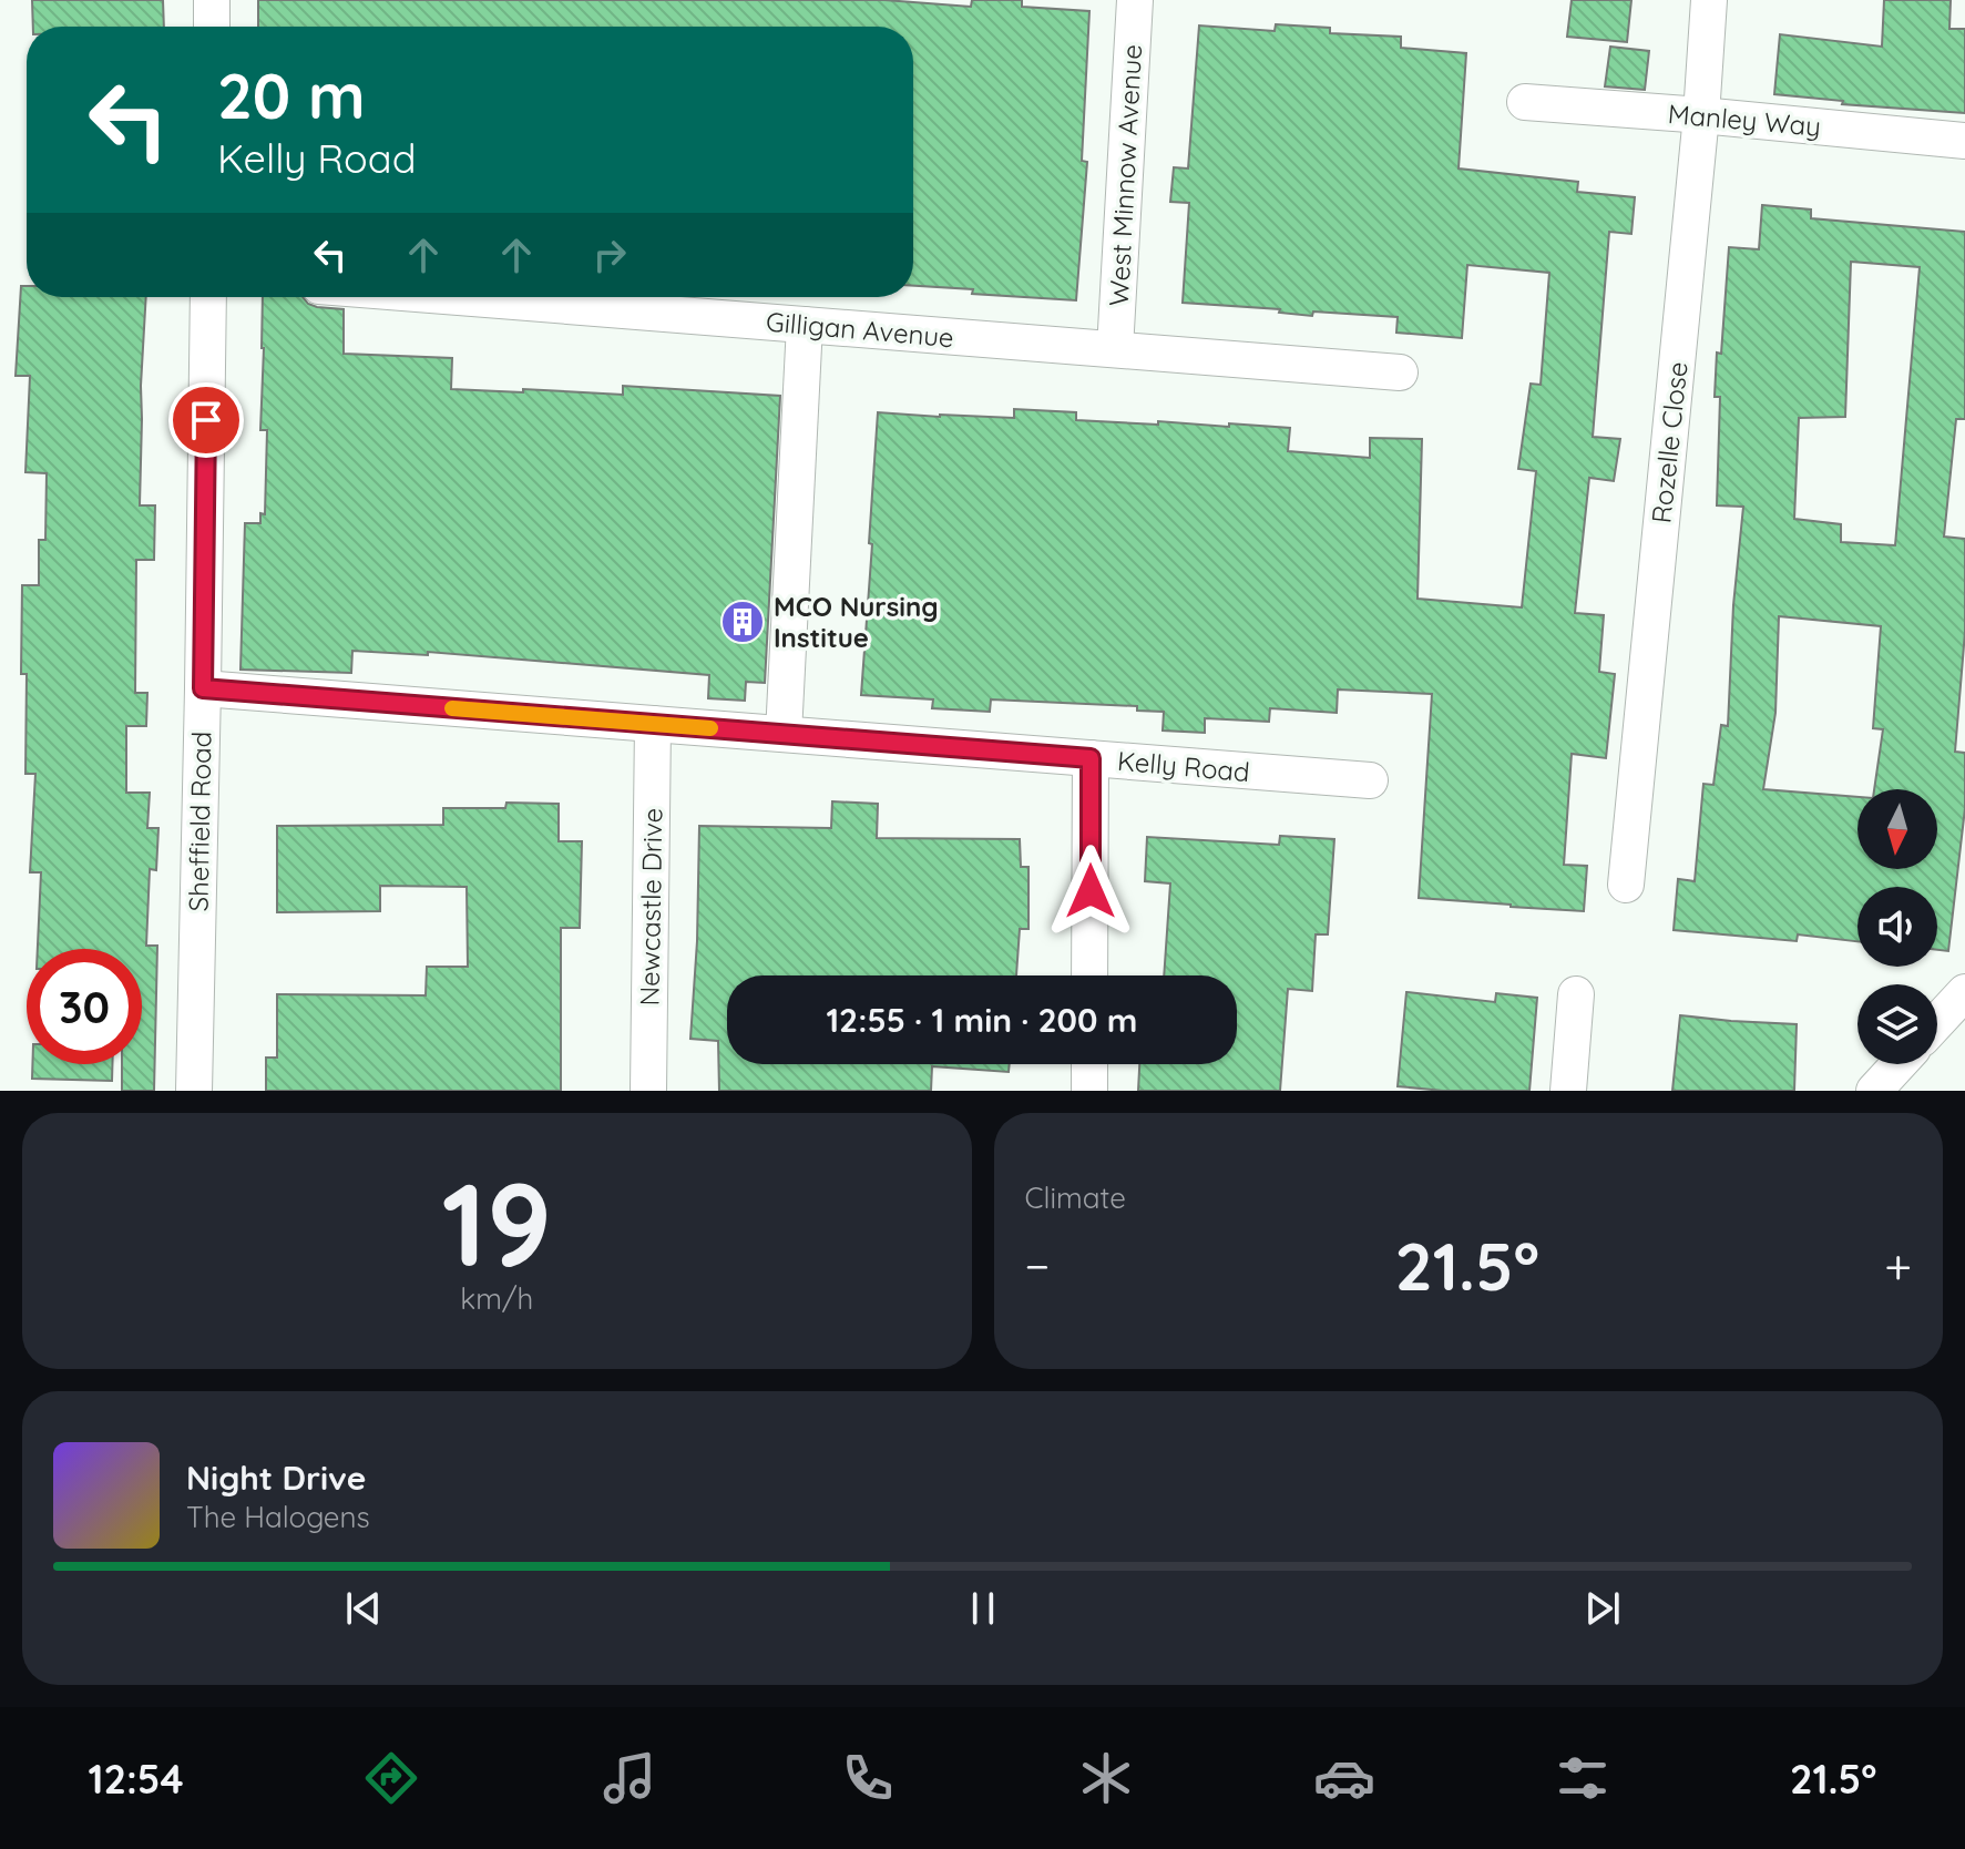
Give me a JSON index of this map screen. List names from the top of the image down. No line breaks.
{"streets":{"street":["Manley Way","West Minnow Avenue","Gilligan Avenue","Rozelle Close","Kelly Road","Sheffield Road","Newcastle Drive"]},"crossings":[["Manley Way","Rozelle Close"],["West Minnow Avenue","Gilligan Avenue"],["Kelly Road","Sheffield Road"],["Kelly Road","Newcastle Drive"]],"places":{"building":["MCO Nursing Institue"]},"north":"bottom","page":{"turn":["20 m","Kelly Road"],"limit":"30","trip":"12:55 · 1 min · 200 m","tile":[["19","km/h"],"Climate"],"heat":["−","21.5°","+"],"song":["Night Drive","The Halogens"],"tabs":["12:54","21.5°"]}}
